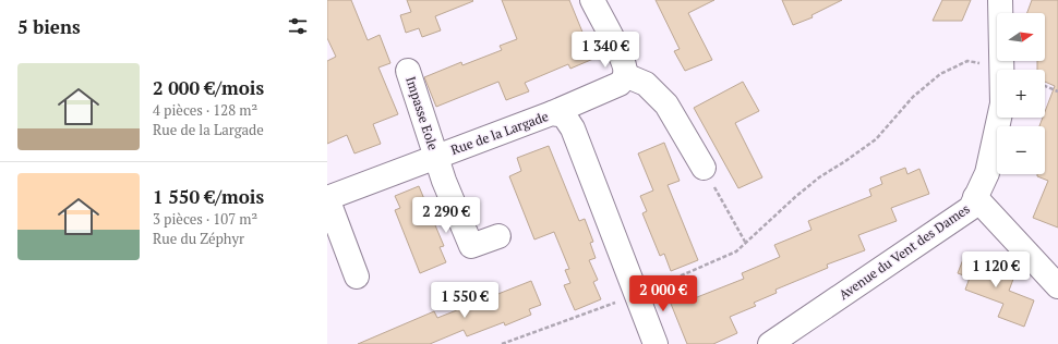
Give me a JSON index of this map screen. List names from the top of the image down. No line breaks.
{"streets":{"street":["Impasse Eole","Rue de la Largade","Avenue du Vent des Dames"]},"crossings":[["Impasse Eole","Rue de la Largade"]],"north":"right","page":{"heading":"5 biens","map_buttons":["+","−"],"price":["1 340 €","2 290 €","1 120 €","2 000 €","1 550 €"],"list":[{"name":"2 000 €/mois","note":"4 pièces · 128 m² · Rue de la Largade"},{"name":"1 550 €/mois","note":"3 pièces · 107 m² · Rue du Zéphyr"}]}}
